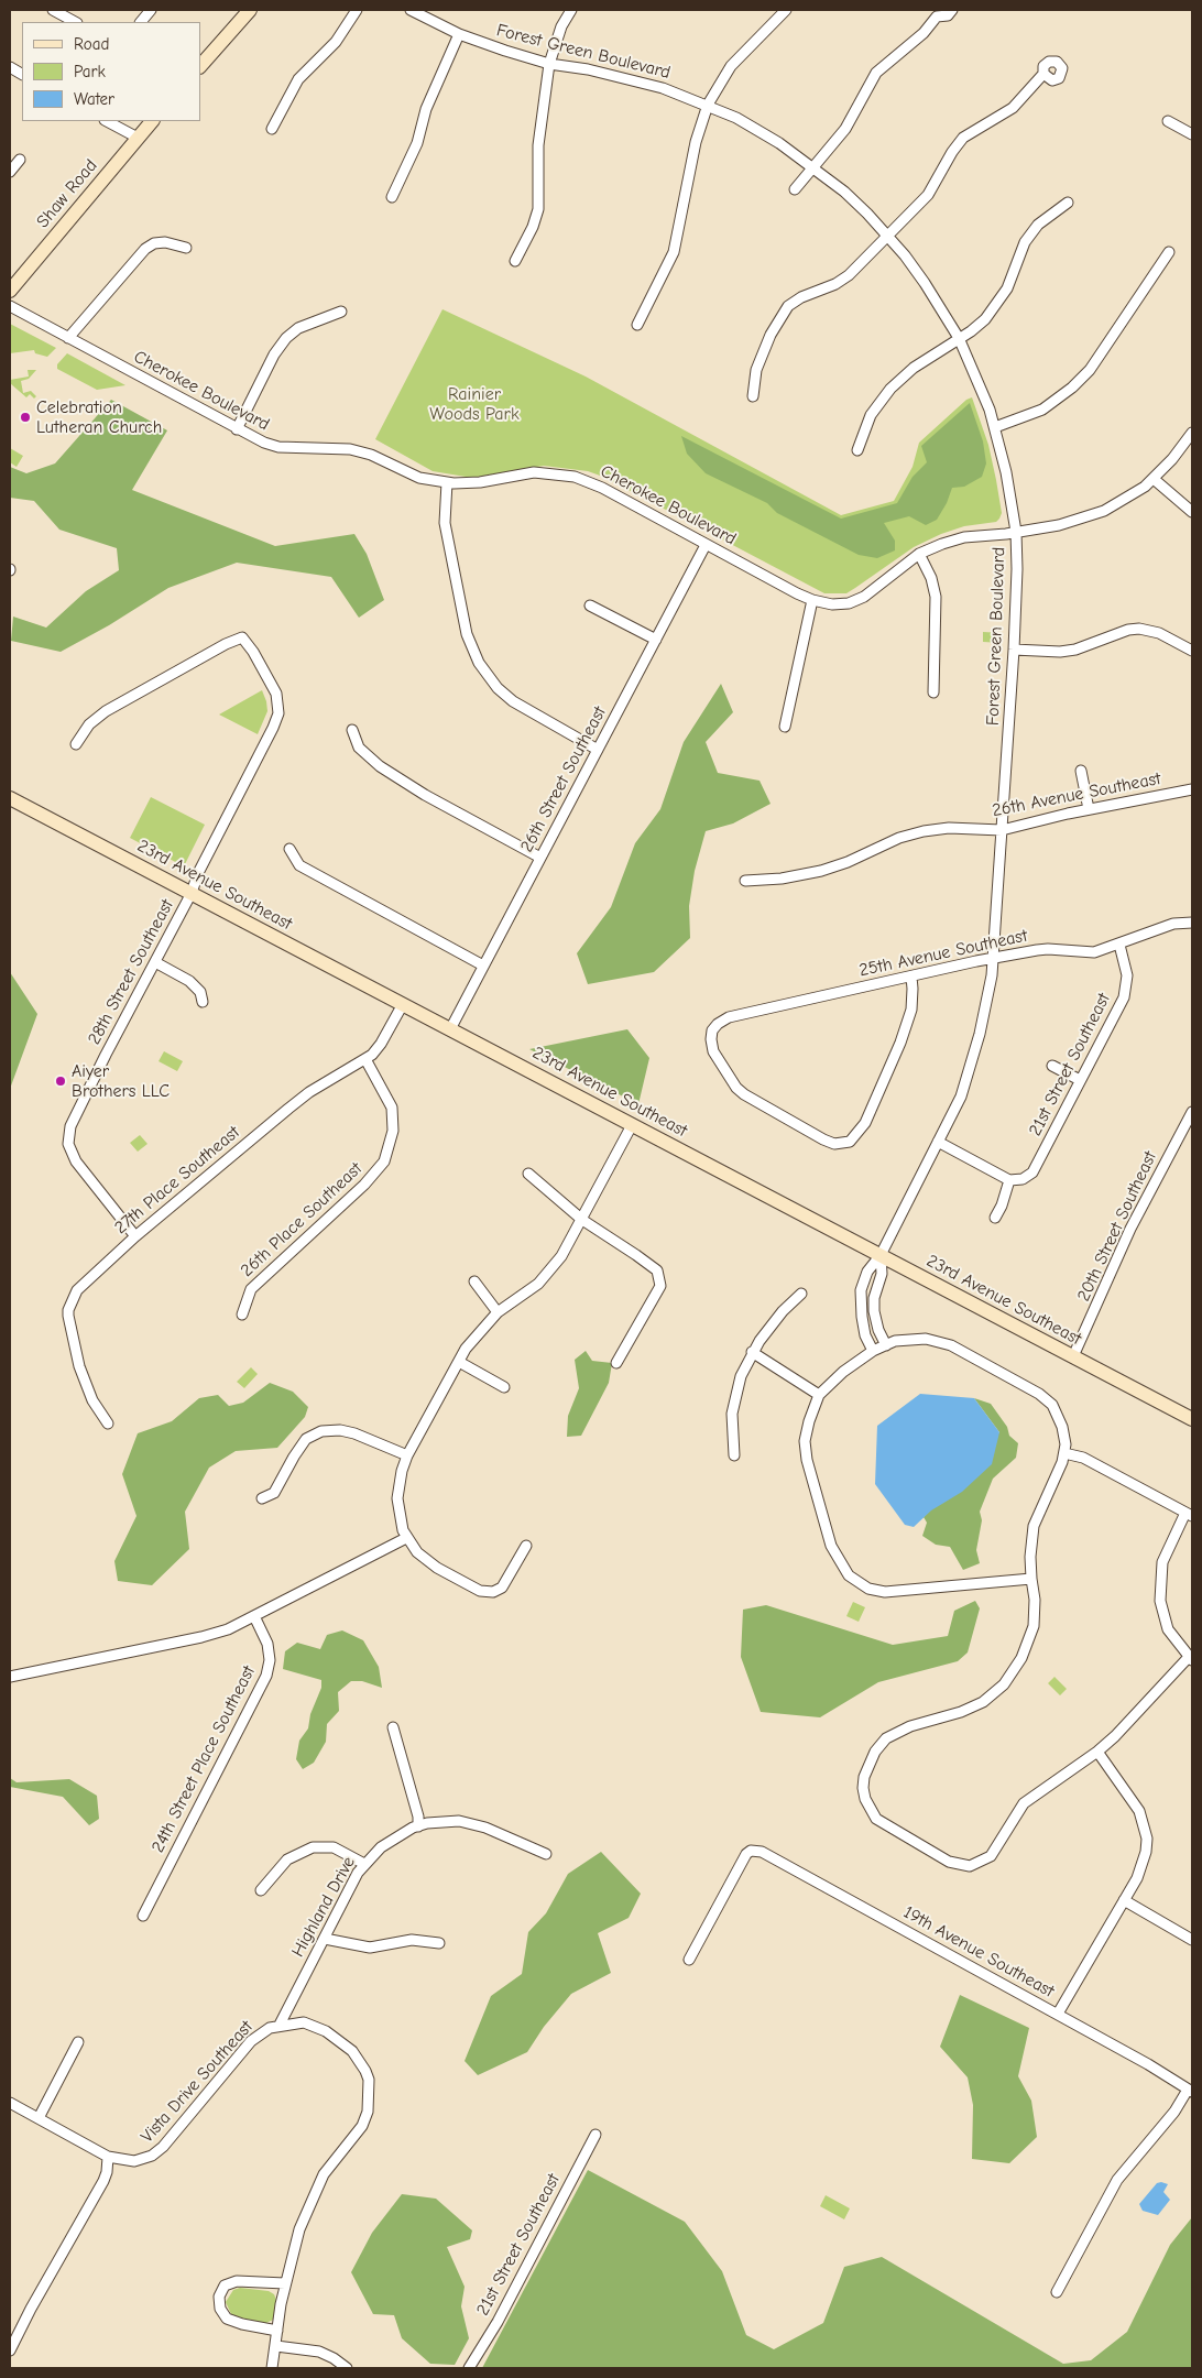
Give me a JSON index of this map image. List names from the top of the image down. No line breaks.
{"streets":{"street":["Forest Green Boulevard","Shaw Road","Cherokee Boulevard","26th Street Southeast","26th Avenue Southeast","23rd Avenue Southeast","25th Avenue Southeast","28th Street Southeast","21st Street Southeast","27th Place Southeast","26th Place Southeast","20th Street Southeast","24th Street Place Southeast","Highland Drive","19th Avenue Southeast","Vista Drive Southeast"]},"crossings":[["Forest Green Boulevard","Cherokee Boulevard"],["Forest Green Boulevard","26th Avenue Southeast"],["Forest Green Boulevard","23rd Avenue Southeast"],["Forest Green Boulevard","25th Avenue Southeast"],["Cherokee Boulevard","26th Street Southeast"],["26th Street Southeast","23rd Avenue Southeast"],["23rd Avenue Southeast","28th Street Southeast"],["23rd Avenue Southeast","27th Place Southeast"],["23rd Avenue Southeast","20th Street Southeast"],["25th Avenue Southeast","21st Street Southeast"],["28th Street Southeast","27th Place Southeast"],["27th Place Southeast","26th Place Southeast"],["Highland Drive","Vista Drive Southeast"]],"parks":["Rainier Woods Park"],"places":["Celebration Lutheran Church","Aiyer Brothers LLC"],"legend":["Road","Park","Water"]}
